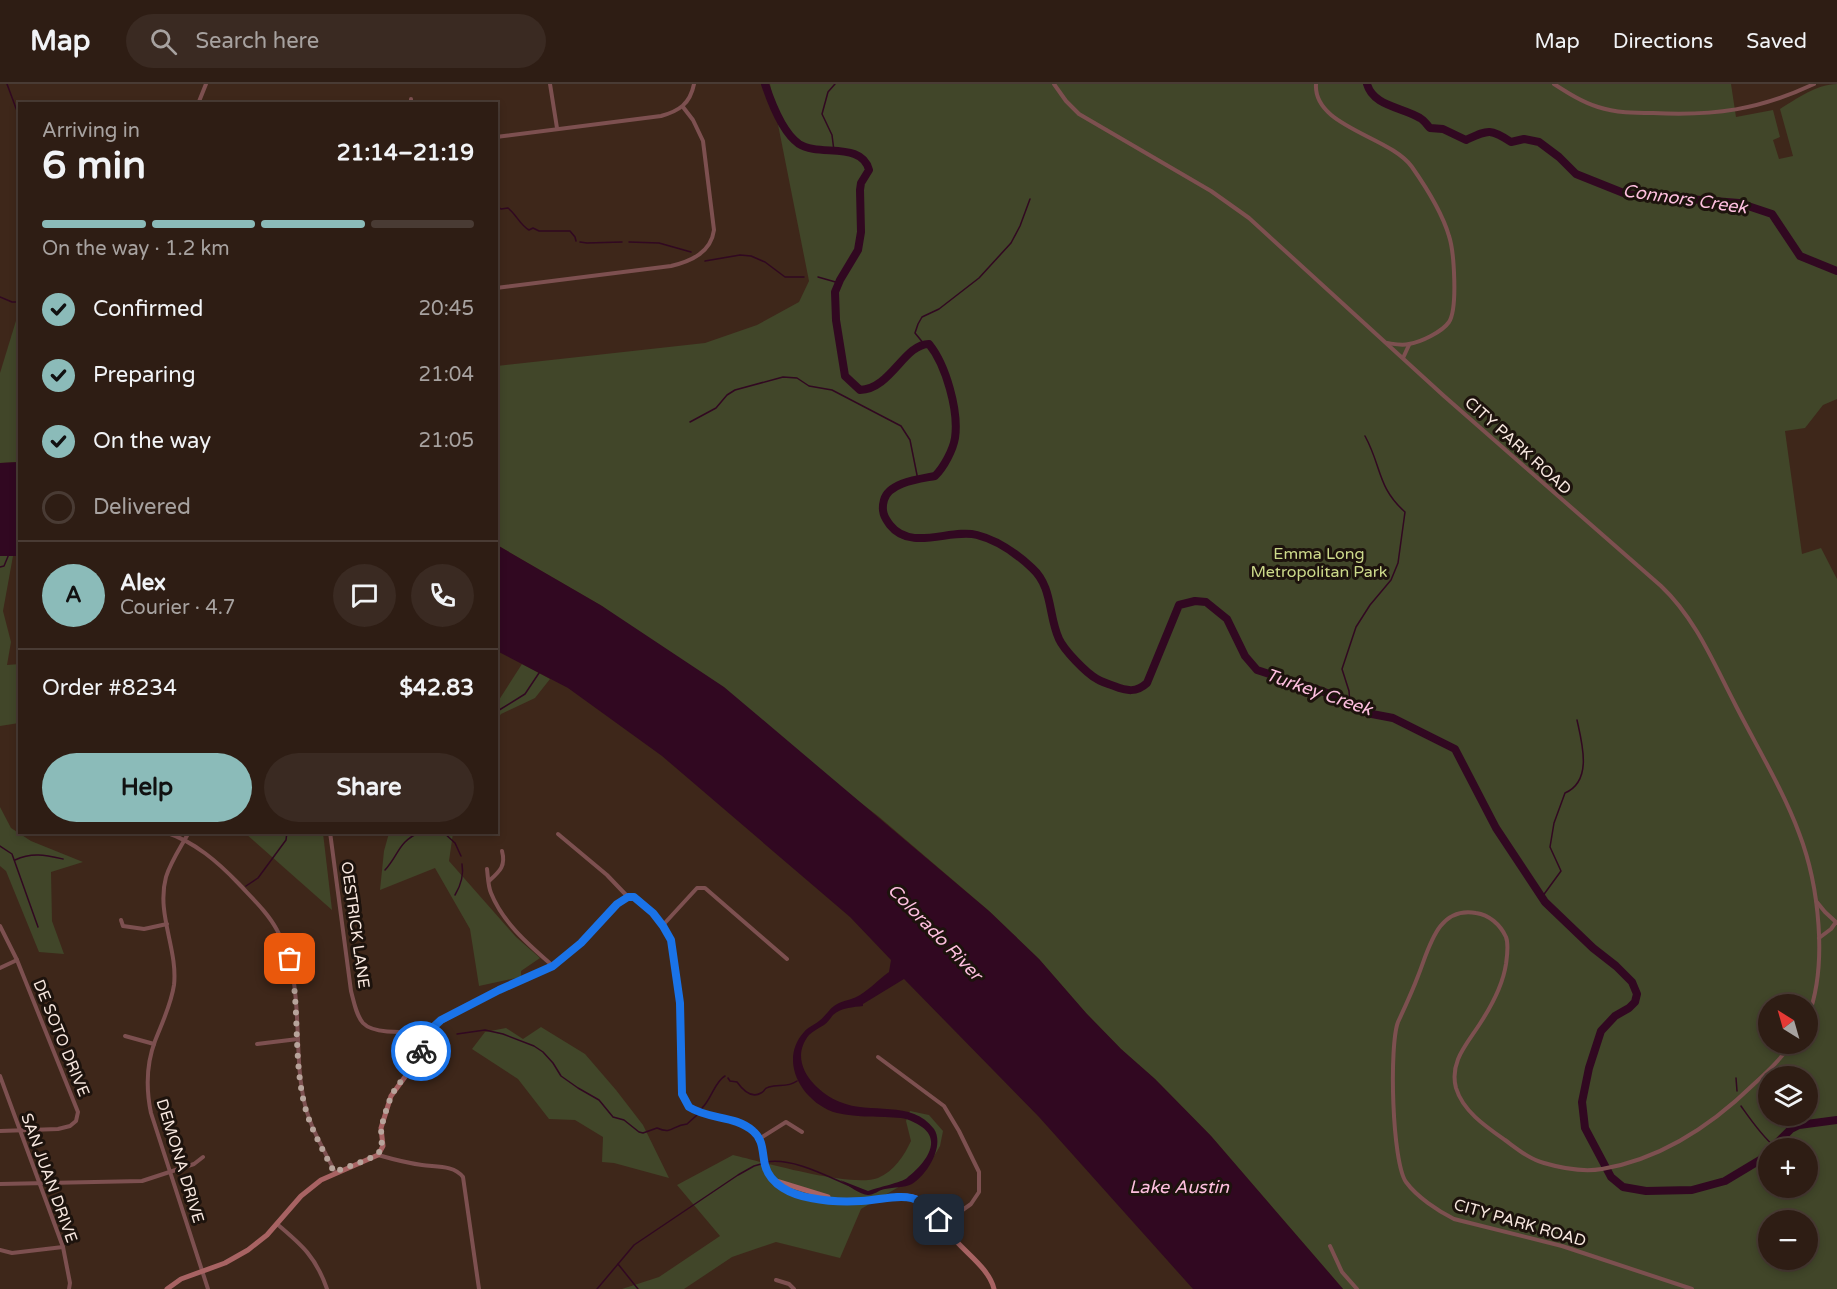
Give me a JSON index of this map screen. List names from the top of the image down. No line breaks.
{"streets":{"street":["CITY PARK ROAD","OESTRICK LANE","DE SOTO DRIVE","DEMONA DRIVE","SAN JUAN DRIVE"]},"crossings":[["DE SOTO DRIVE","SAN JUAN DRIVE"]],"water":["Connors Creek","Turkey Creek","Colorado River","Lake Austin"],"parks":["Emma Long Metropolitan Park"],"north":"top left","page":{"header":"Map","search":"Search here","nav":["Map","Directions","Saved"],"heading":["6 min","Arriving in","21:14–21:19"],"panel":["Alex","Courier · 4.7","Order #8234","$42.83"],"bar":"On the way · 1.2 km","list":[["Confirmed","20:45"],["Preparing","21:04"],["On the way","21:05"],"Delivered"],"round":"A","buttons":["Help","Share"],"map_buttons":["+","−"]}}
